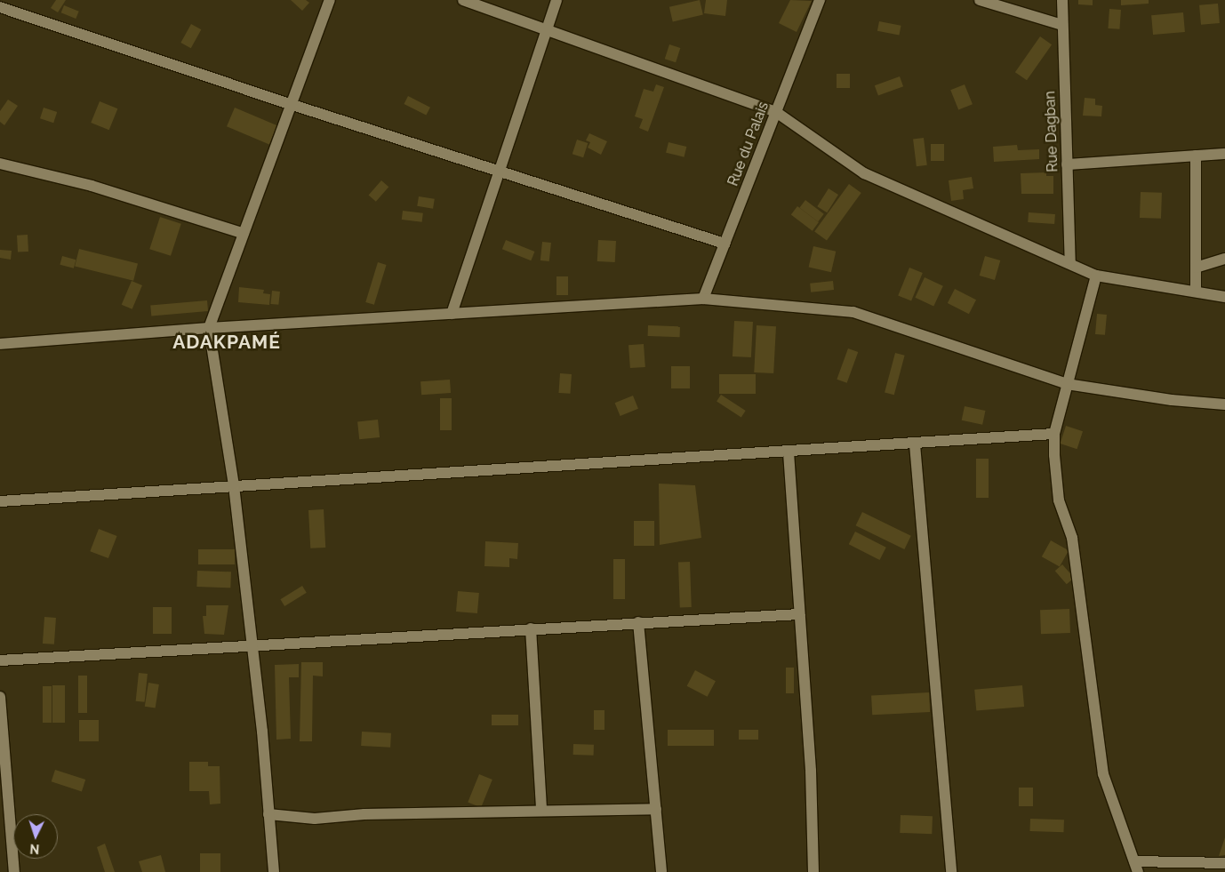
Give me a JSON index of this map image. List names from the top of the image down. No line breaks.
{"streets":{"street":["Rue Dagban","Rue du Palais"]},"districts":["ADAKPAMÉ"],"north":"bottom"}
